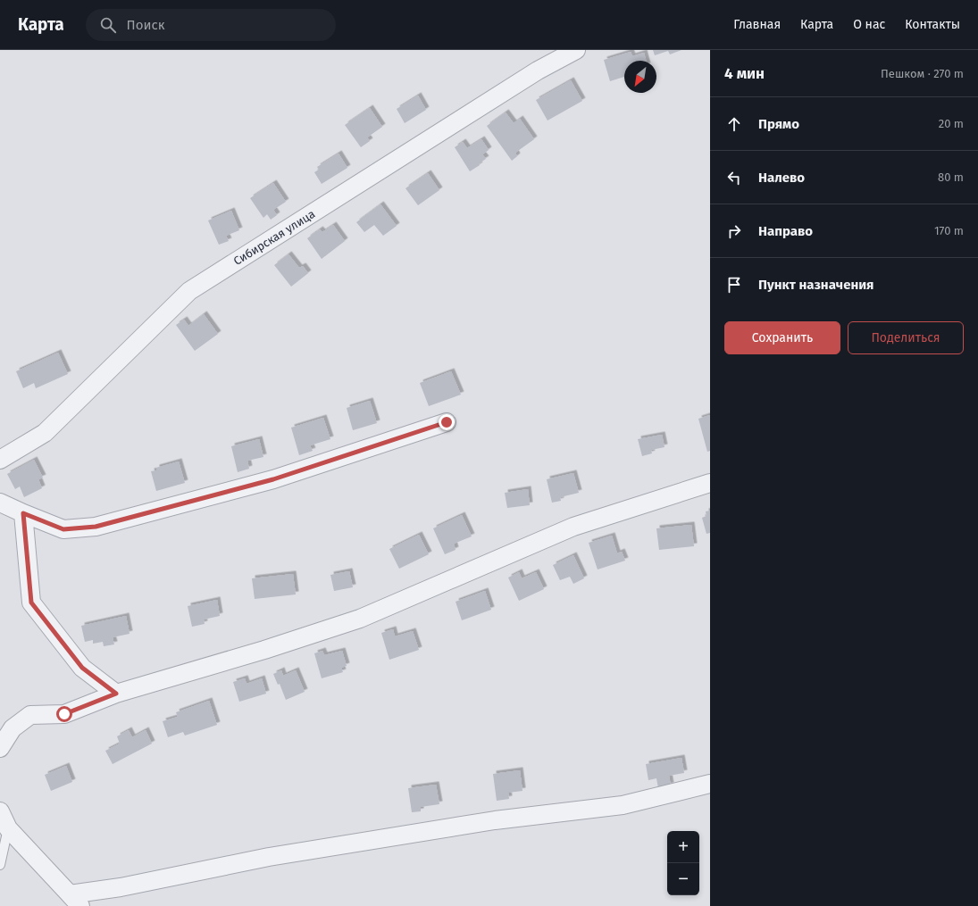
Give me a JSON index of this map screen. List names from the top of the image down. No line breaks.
{"streets":{"street":["Сибирская улица"]},"north":"bottom left","page":{"header":"Карта","search":"Поиск","nav":["Главная","Карта","О нас","Контакты"],"heading":["4 мин","Пешком · 270 m"],"list":[["Прямо","20 m"],["Налево","80 m"],["Направо","170 m"],"Пункт назначения"],"buttons":["Сохранить","Поделиться"],"map_buttons":["+","−"]}}
